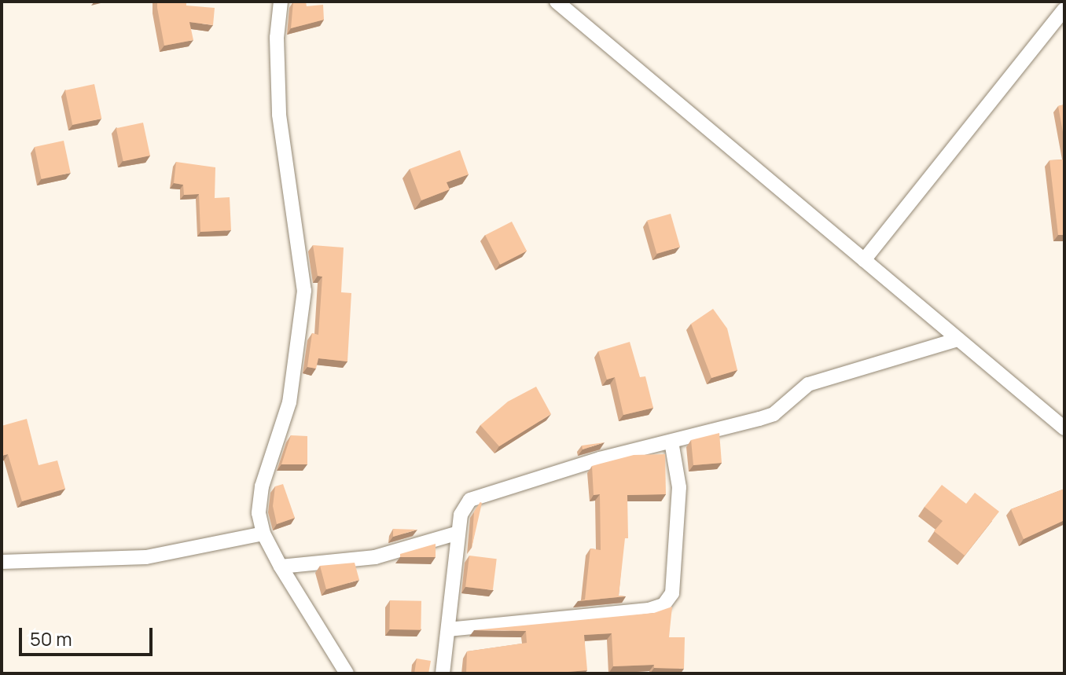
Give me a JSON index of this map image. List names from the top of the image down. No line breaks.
{"scale_bar":"50 m"}
